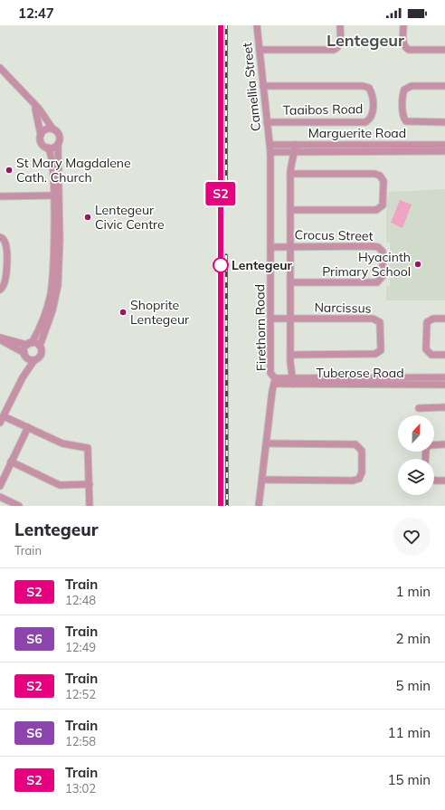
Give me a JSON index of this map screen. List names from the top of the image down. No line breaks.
{"streets":{"street":["Camellia Street","Taaibos Road","Marguerite Road","Crocus Street","Narcissus","Firethorn Road","Tuberose Road"]},"crossings":[["Camellia Street","Taaibos Road"],["Camellia Street","Marguerite Road"],["Camellia Street","Firethorn Road"],["Marguerite Road","Firethorn Road"],["Crocus Street","Firethorn Road"],["Narcissus","Firethorn Road"],["Firethorn Road","Tuberose Road"]],"districts":["Lentegeur"],"places":["St Mary Magdalene Cath. Church","Lentegeur Civic Centre","Hyacinth Primary School","Lentegeur","Shoprite Lentegeur"],"north":"top","page":{"status":"12:47","on_map":"S2","heading":["Lentegeur","Train"],"list":[{"mark":"S2","name":"Train","note":"12:48","value":"1 min"},{"mark":"S6","name":"Train","note":"12:49","value":"2 min"},{"mark":"S2","name":"Train","note":"12:52","value":"5 min"},{"mark":"S6","name":"Train","note":"12:58","value":"11 min"},{"mark":"S2","name":"Train","note":"13:02","value":"15 min"}]}}
